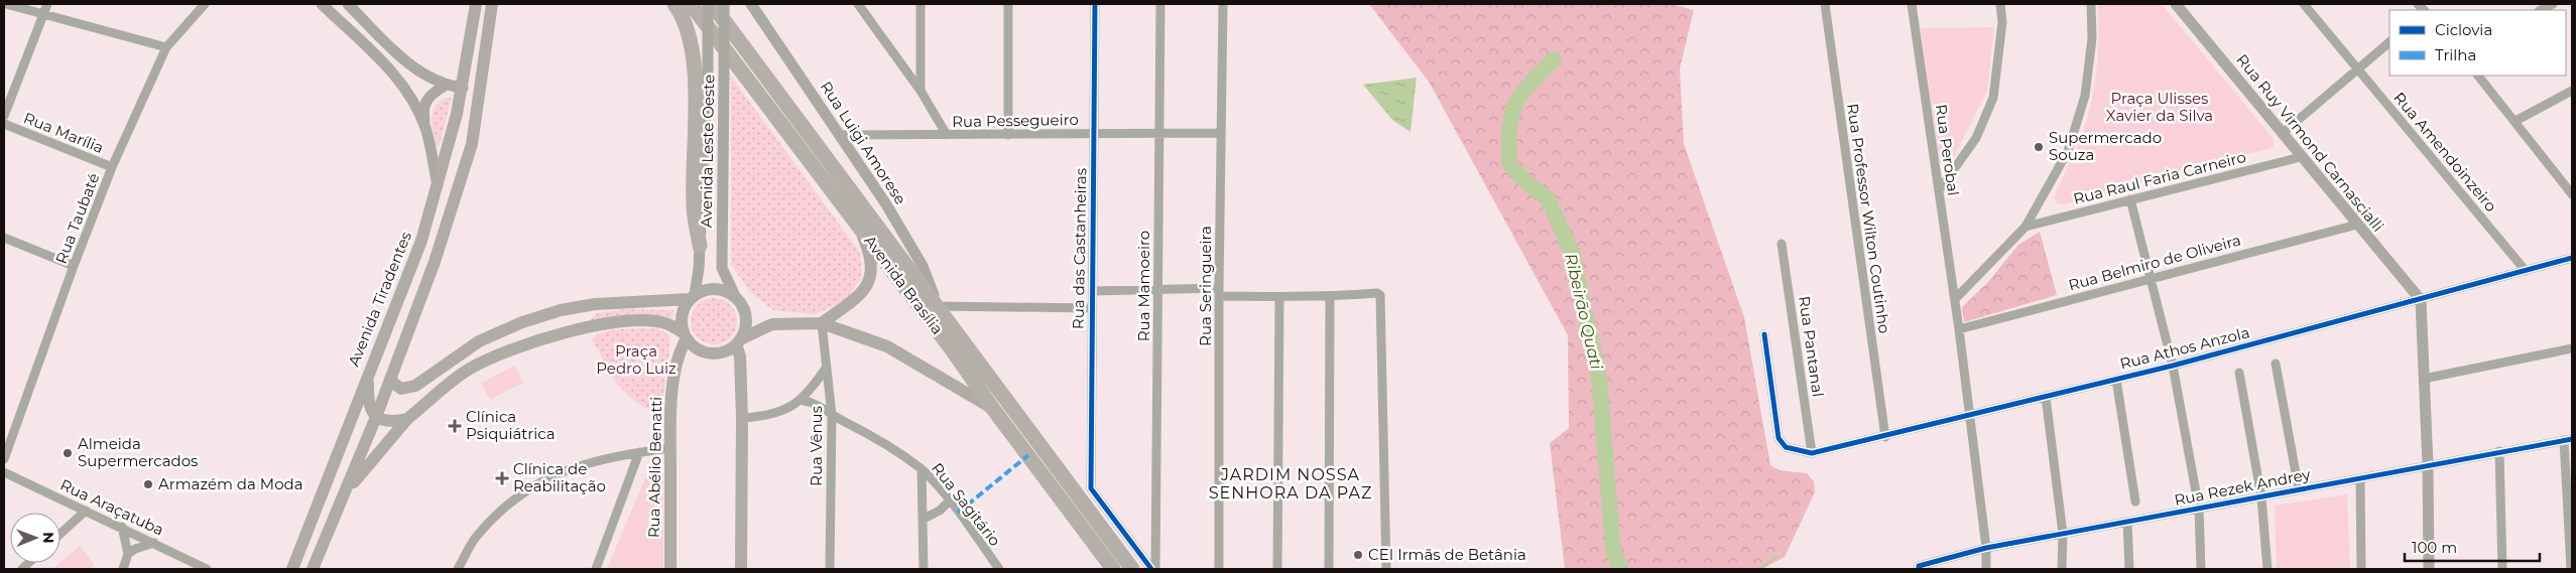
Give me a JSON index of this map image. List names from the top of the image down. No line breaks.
{"streets":{"highway":["Avenida Brasília"],"main road":["Avenida Tiradentes","Rua Abélio Benatti"],"street":["Rua Pessegueiro","Rua Marília","Rua Luigi Amorese","Rua Ruy Virmond Carnascialli","Rua Perobal","Avenida Leste Oeste","Rua Amendoinzeiro","Rua Raul Faria Carneiro","Rua Taubaté","Rua Professor Wilton Coutinho","Rua das Castanheiras","Rua Belmiro de Oliveira","Rua Mamoeiro","Rua Seringueira","Rua Pantanal","Rua Athos Anzola","Rua Vênus","Rua Rezek Andrey","Rua Sagitário","Rua Araçatuba"]},"crossings":[["Rua Pessegueiro","Rua Luigi Amorese"],["Rua Pessegueiro","Rua das Castanheiras"],["Rua Pessegueiro","Rua Mamoeiro"],["Rua Pessegueiro","Rua Seringueira"],["Rua Marília","Rua Taubaté"],["Rua Luigi Amorese","Avenida Brasília"],["Rua Ruy Virmond Carnascialli","Rua Raul Faria Carneiro"],["Rua Ruy Virmond Carnascialli","Rua Belmiro de Oliveira"],["Rua Ruy Virmond Carnascialli","Rua Athos Anzola"],["Rua Perobal","Rua Belmiro de Oliveira"],["Rua Perobal","Rua Athos Anzola"],["Rua Perobal","Rua Rezek Andrey"],["Avenida Leste Oeste","Rua Abélio Benatti"],["Rua Amendoinzeiro","Rua Athos Anzola"],["Rua Professor Wilton Coutinho","Rua Athos Anzola"],["Rua das Castanheiras","Rua Mamoeiro"],["Rua Pantanal","Rua Athos Anzola"],["Rua Vênus","Rua Sagitário"]],"districts":["JARDIM NOSSA SENHORA DA PAZ"],"water":["Ribeirão Quati"],"parks":["Praça Ulisses Xavier da Silva","Praça Pedro Luiz"],"places":{"other":["Supermercado Souza","Almeida Supermercados","Armazém da Moda","CEI Irmãs de Betânia"],"health":["Clínica Psiquiátrica","Clínica de Reabilitação"]},"legend":["Ciclovia","Trilha"],"scale_bar":"100 m","north":"right"}
